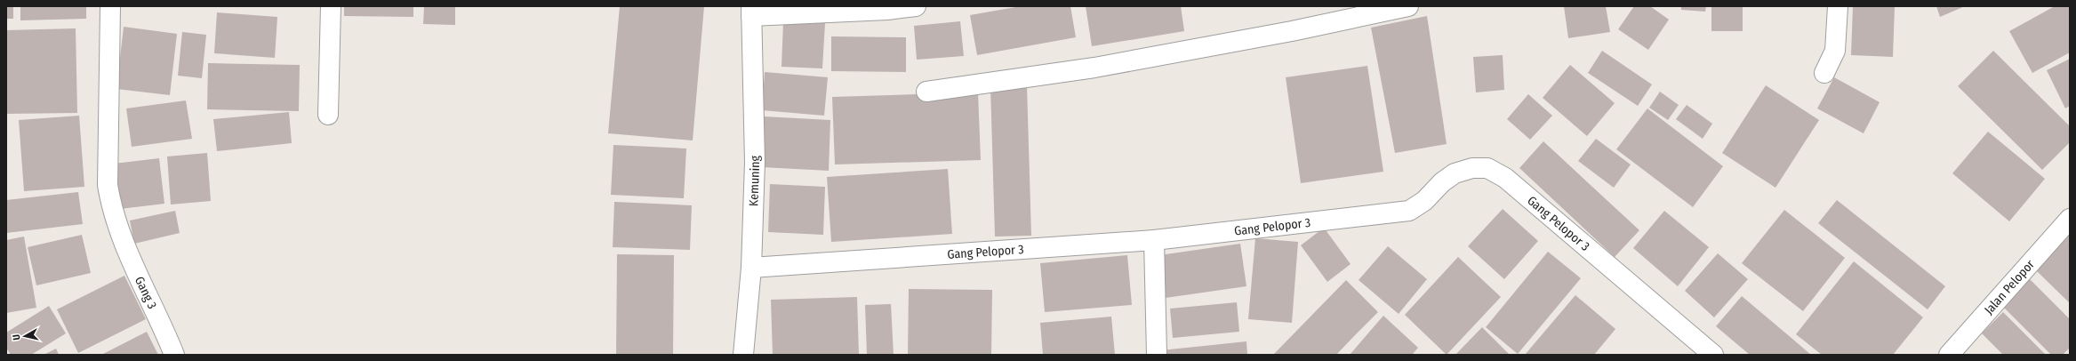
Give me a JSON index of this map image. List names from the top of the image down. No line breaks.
{"streets":{"street":["Kemuning","Gang Pelopor 3","Jalan Pelopor","Gang 3"]},"crossings":[["Kemuning","Gang Pelopor 3"]],"north":"left"}
